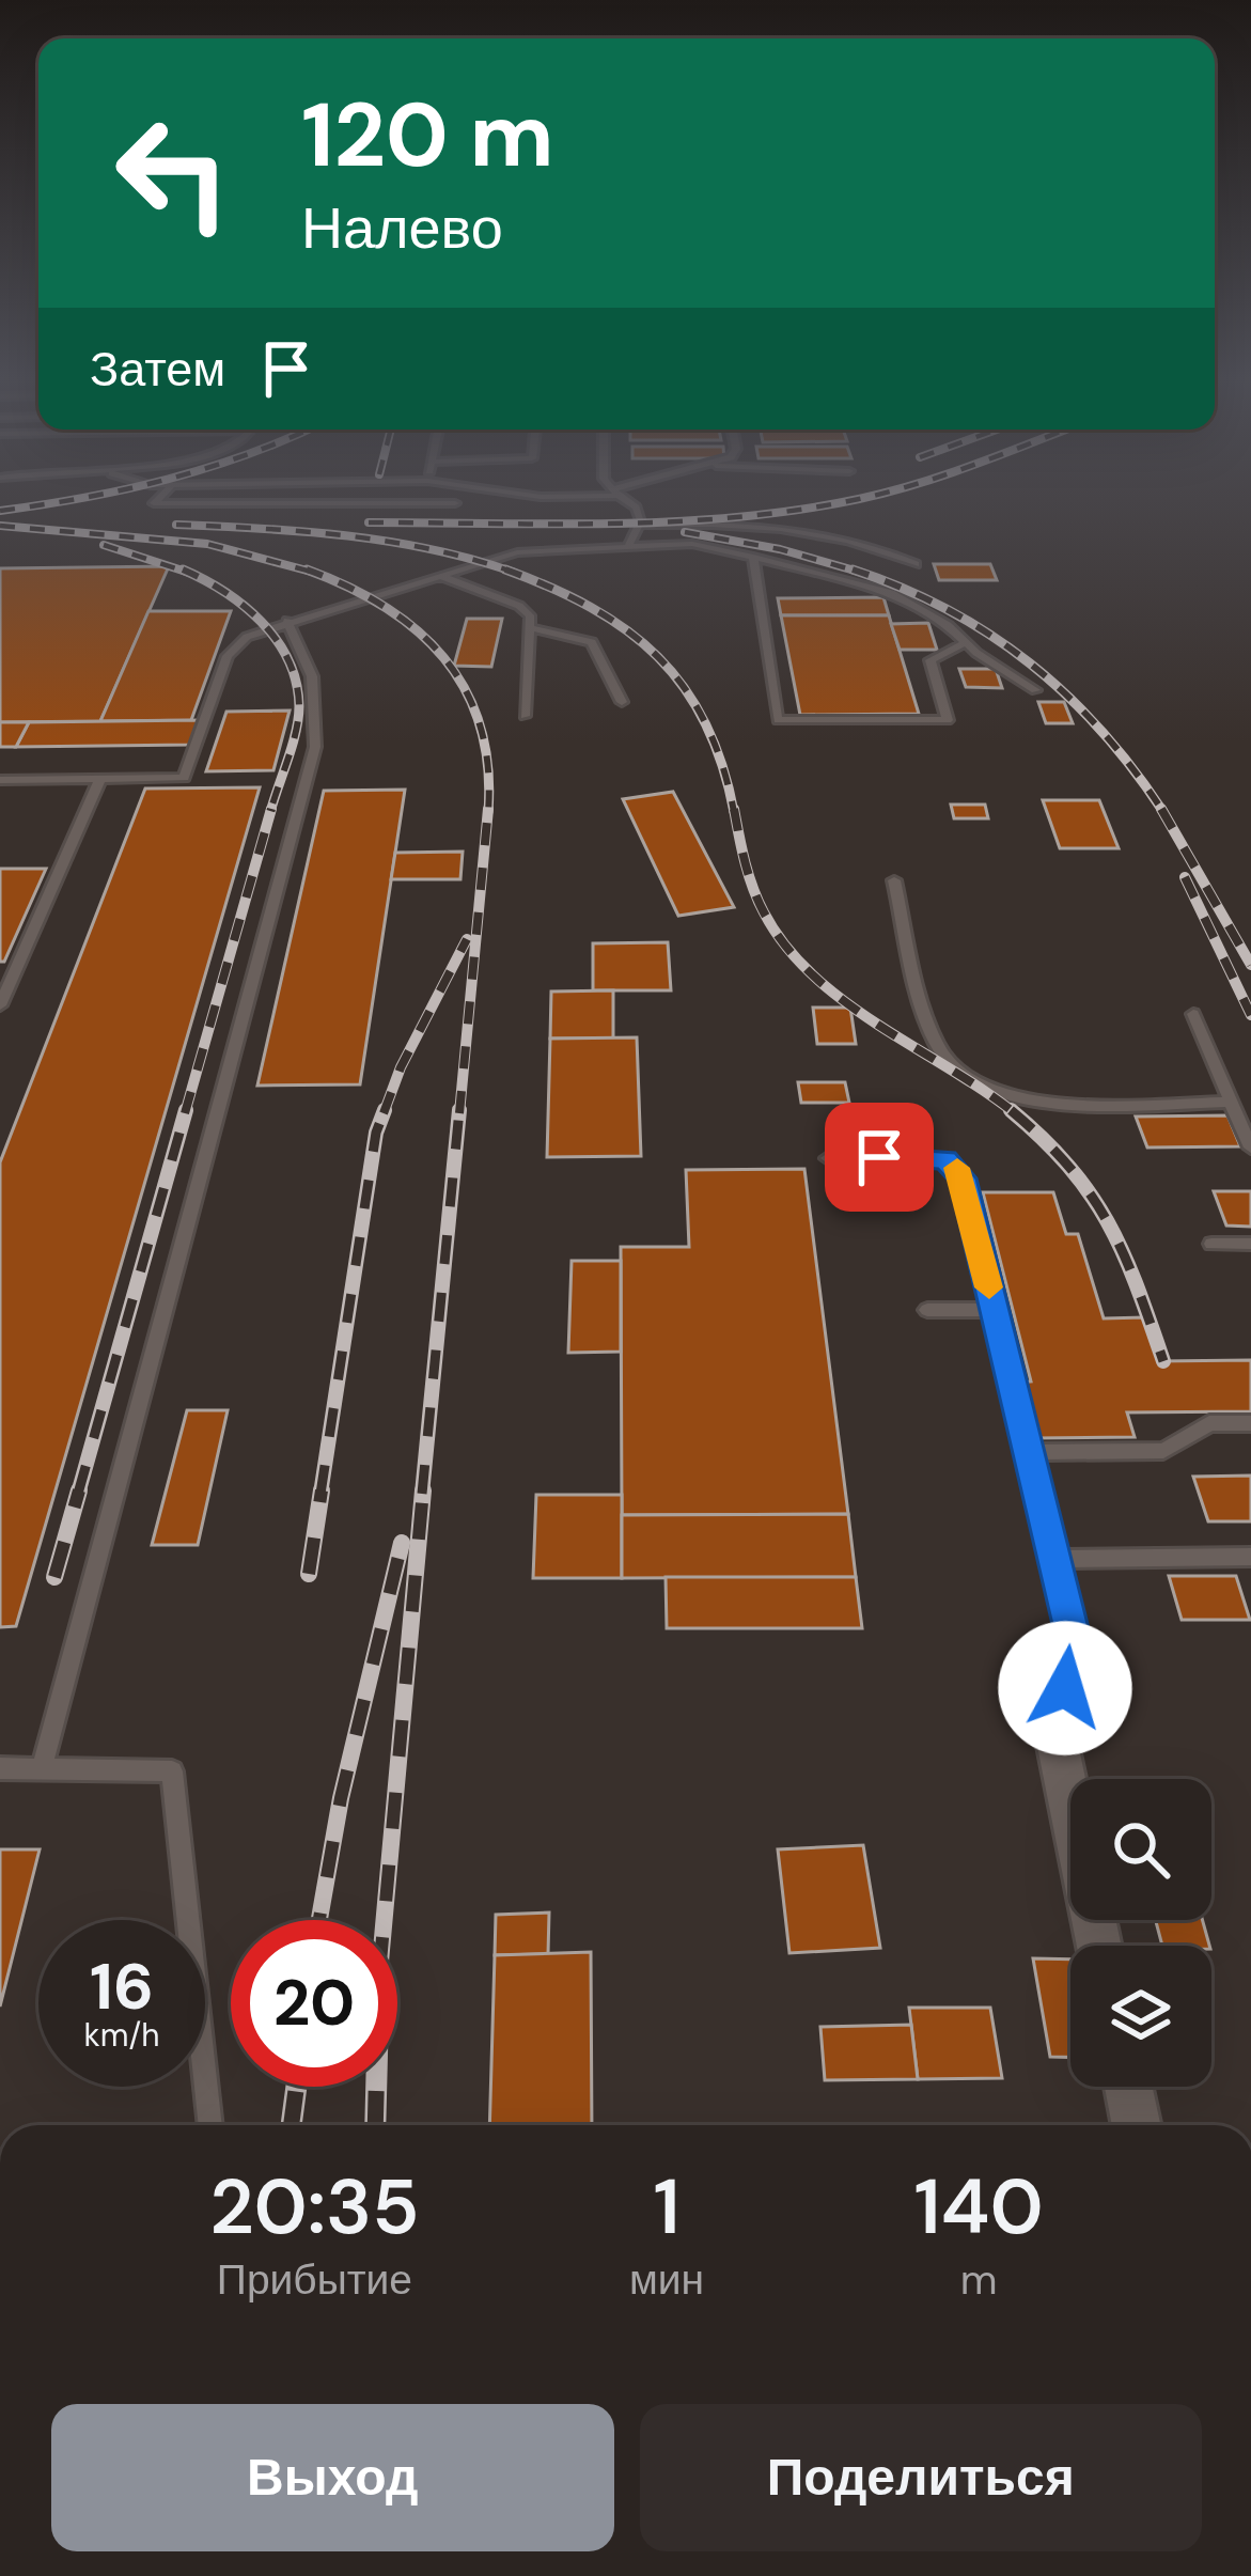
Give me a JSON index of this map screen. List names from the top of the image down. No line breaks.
{"page":{"turn":["120 m","Налево"],"then":"Затем","speed":"16 km/h","limit":"20","eta":["20:35","Прибытие","1","мин","140","m"],"buttons":["Выход","Поделиться"]}}
